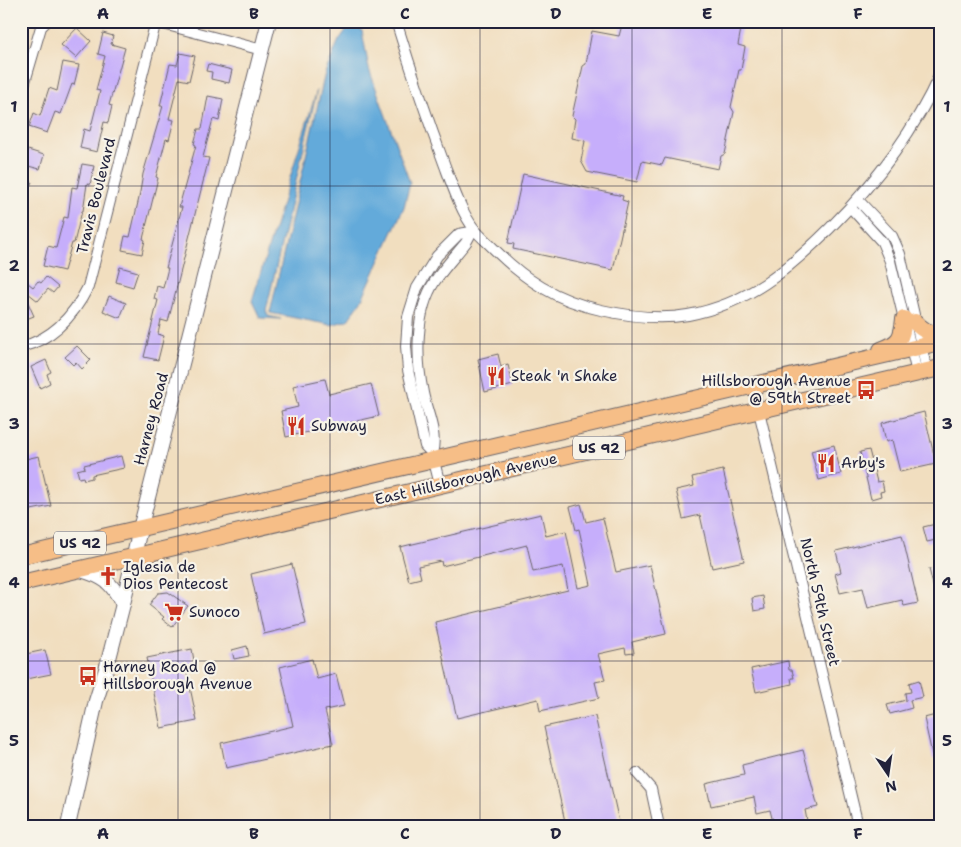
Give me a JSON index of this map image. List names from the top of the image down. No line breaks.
{"streets":{"main road":["US 92","East Hillsborough Avenue"],"street":["Travis Boulevard","Harney Road","North 59th Street"]},"crossings":[["Harney Road","US 92"],["Harney Road","East Hillsborough Avenue"],["US 92","East Hillsborough Avenue"],["East Hillsborough Avenue","North 59th Street"]],"places":{"restaurant":["Steak 'n Shake","Subway","Arby's"],"bus stop":["Hillsborough Avenue @ 59th Street","Harney Road @ Hillsborough Avenue"],"church":["Iglesia de Dios Pentecost"],"supermarket":["Sunoco"]},"north":"bottom","grid":{"columns":["A","B","C","D","E","F"],"rows":["1","2","3","4","5"]}}
